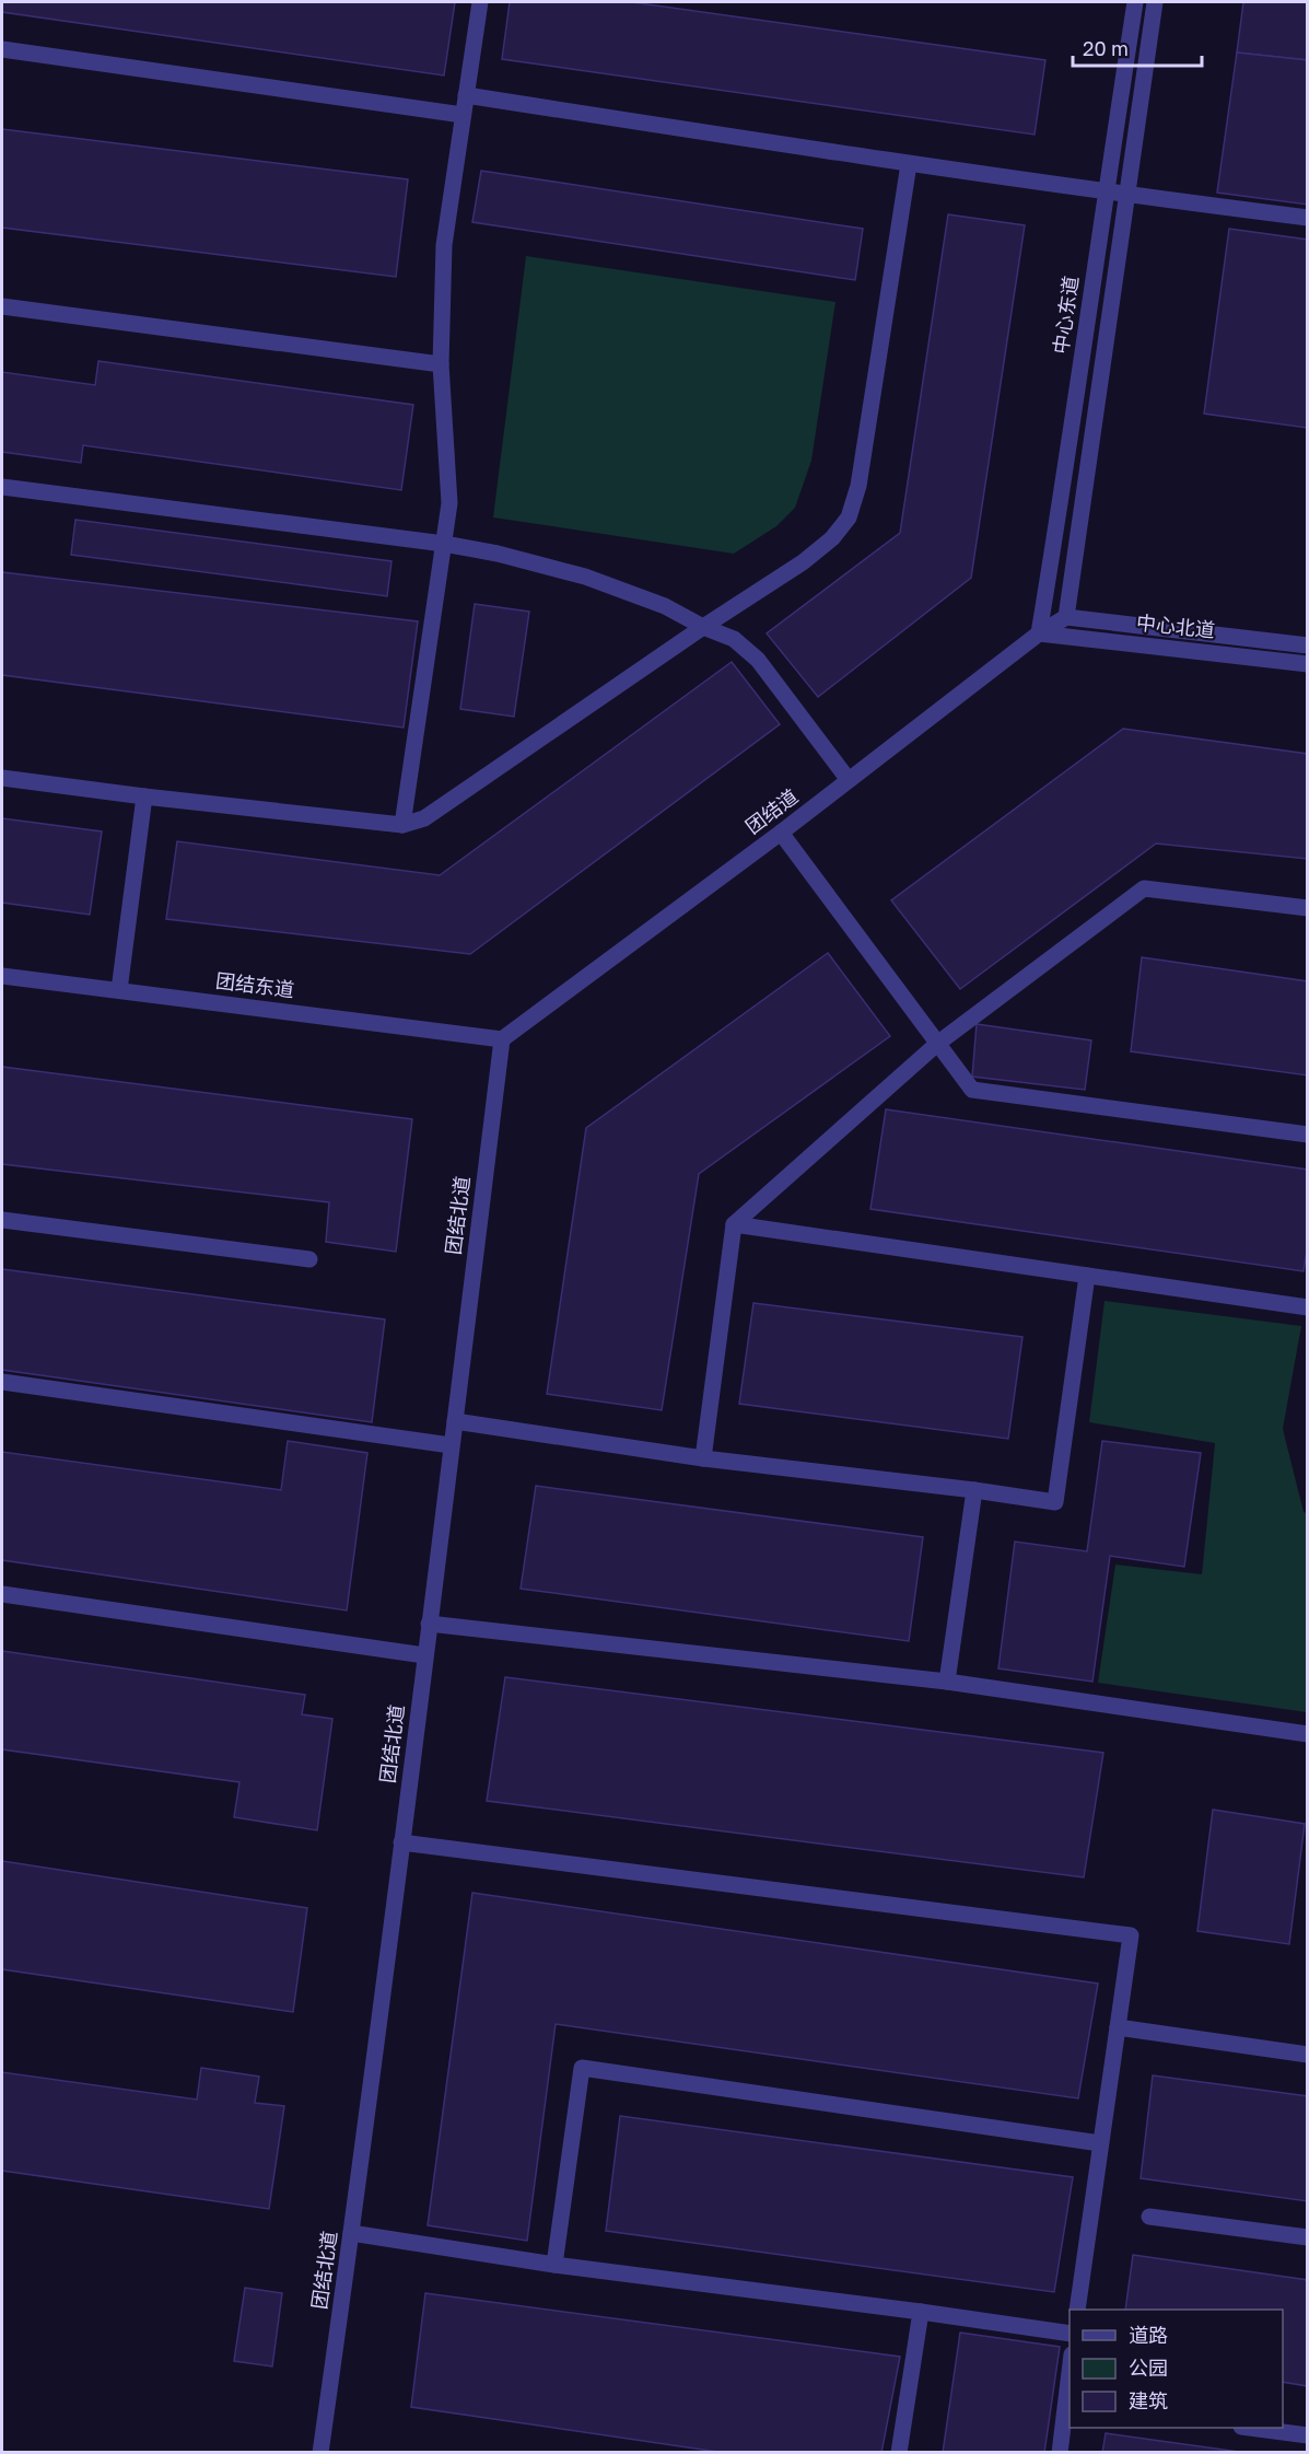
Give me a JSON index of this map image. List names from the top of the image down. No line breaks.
{"streets":{"street":["中心东道","中心北道","团结道","团结东道","团结北道"]},"crossings":[["中心东道","中心北道"],["中心东道","团结道"],["中心北道","团结道"],["团结道","团结东道"],["团结道","团结北道"],["团结东道","团结北道"]],"legend":["道路","公园","建筑"],"scale_bar":"20 m"}
